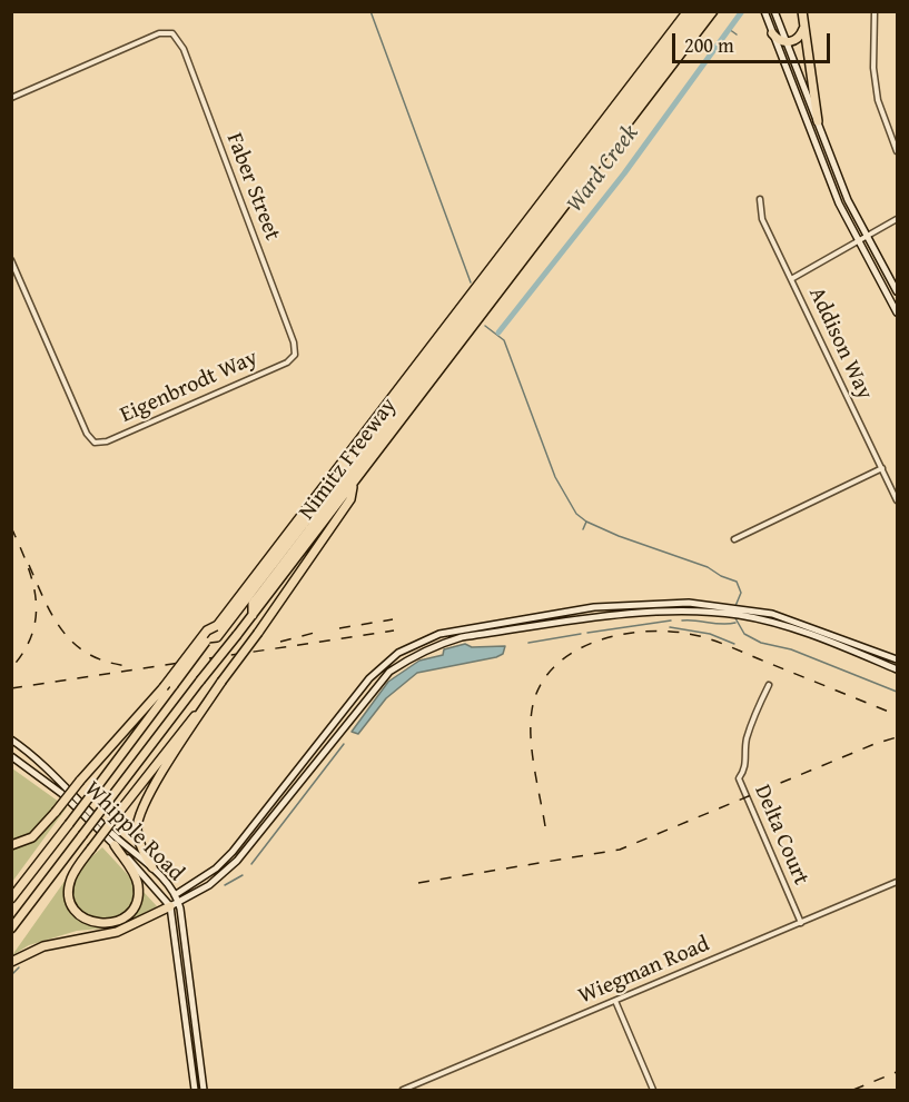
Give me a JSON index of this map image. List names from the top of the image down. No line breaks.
{"streets":{"highway":["Nimitz Freeway"],"main road":["Whipple Road"],"street":["Faber Street","Addison Way","Eigenbrodt Way","Delta Court","Wiegman Road"]},"crossings":[["Faber Street","Eigenbrodt Way"],["Delta Court","Wiegman Road"]],"water":["Ward Creek"],"scale_bar":"200 m"}
